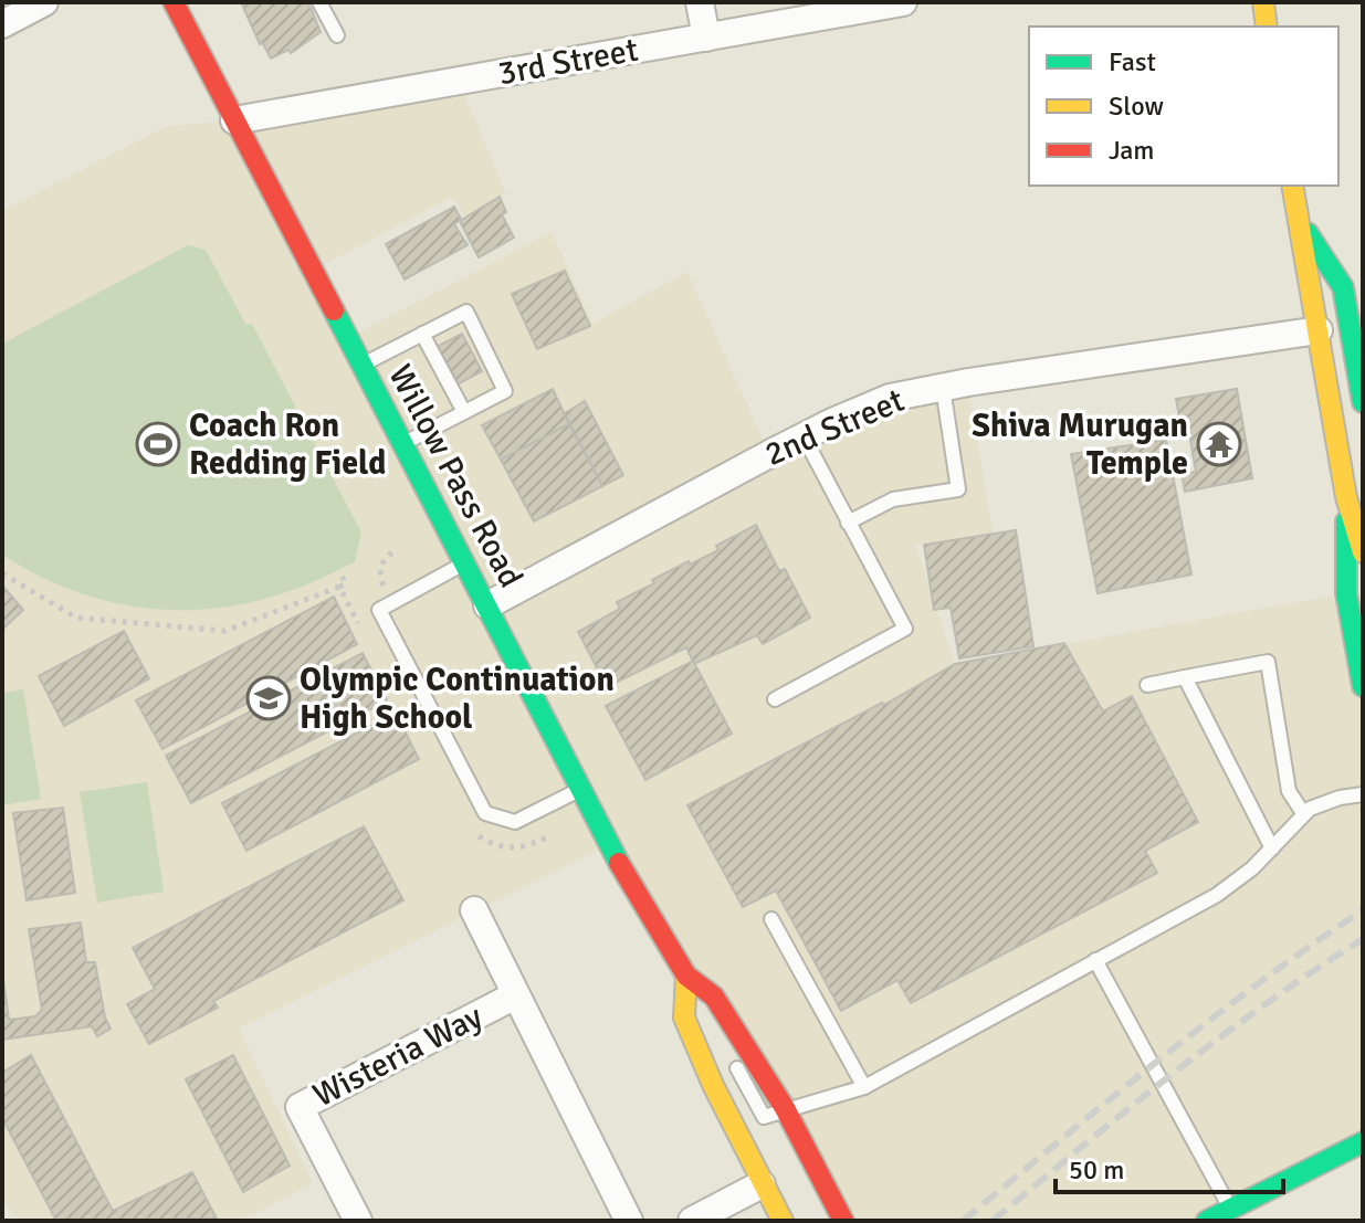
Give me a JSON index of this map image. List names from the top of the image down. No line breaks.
{"streets":{"main road":["Willow Pass Road"],"street":["3rd Street","2nd Street","Wisteria Way"]},"crossings":[["3rd Street","Willow Pass Road"],["2nd Street","Willow Pass Road"]],"places":{"sports":["Coach Ron Redding Field"],"temple":["Shiva Murugan Temple"],"school or university":["Olympic Continuation High School"]},"legend":["Fast","Slow","Jam"],"scale_bar":"50 m"}
